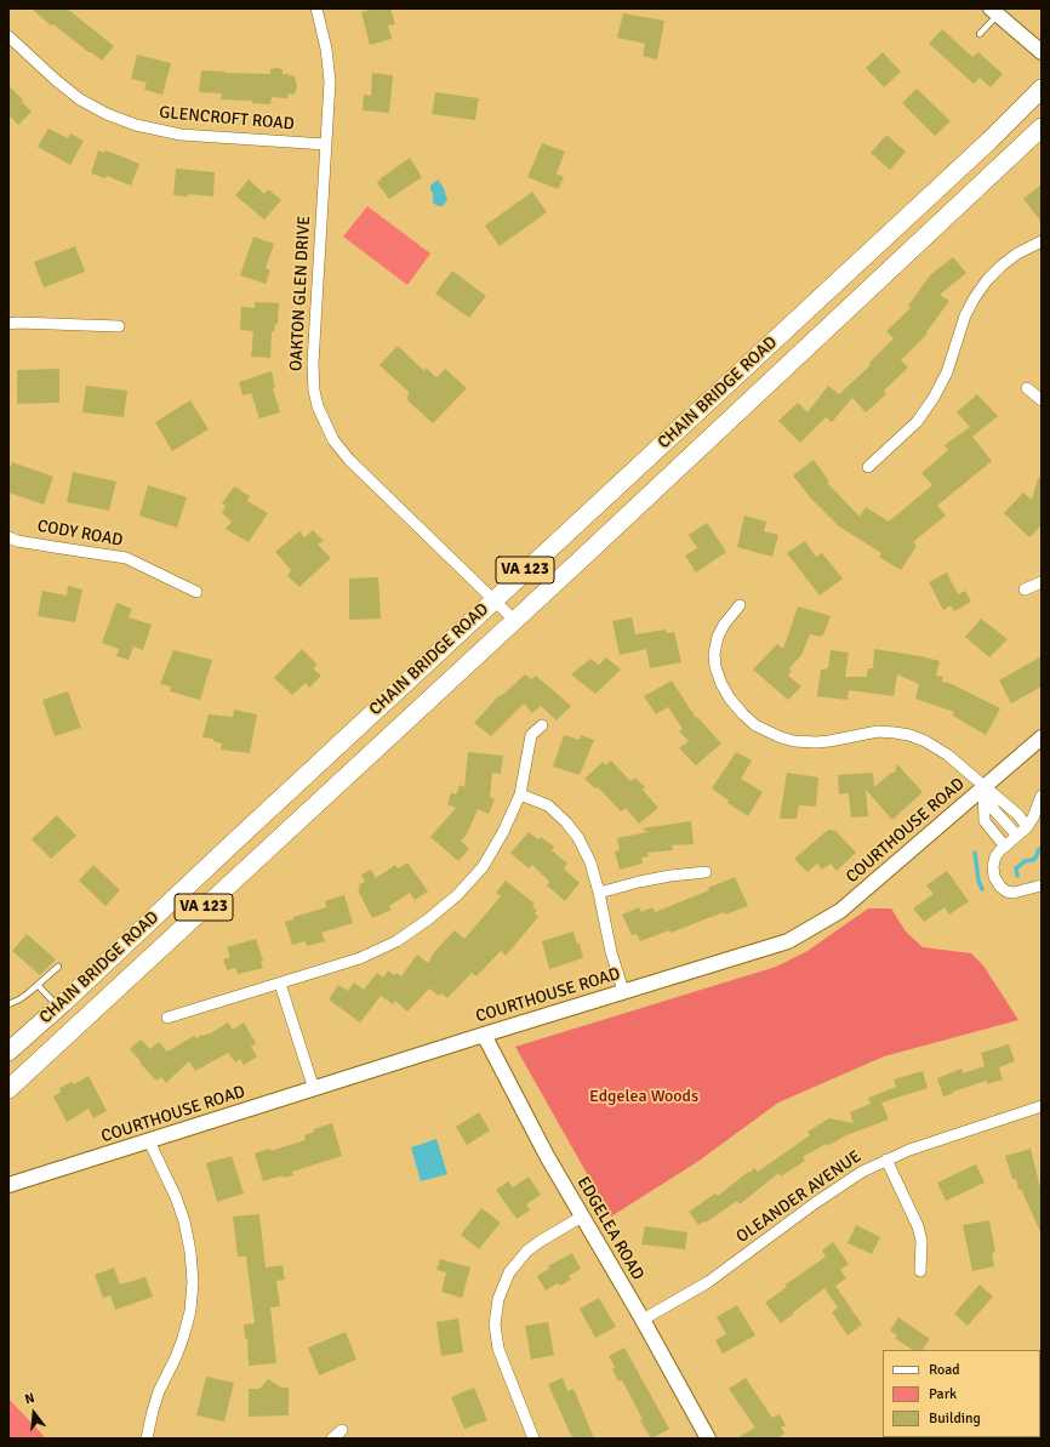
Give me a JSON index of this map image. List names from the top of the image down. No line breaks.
{"streets":{"main road":["CHAIN BRIDGE ROAD","VA 123"],"street":["GLENCROFT ROAD","OAKTON GLEN DRIVE","CODY ROAD","COURTHOUSE ROAD","OLEANDER AVENUE","EDGELEA ROAD"]},"crossings":[["GLENCROFT ROAD","OAKTON GLEN DRIVE"],["OAKTON GLEN DRIVE","CHAIN BRIDGE ROAD"],["COURTHOUSE ROAD","EDGELEA ROAD"],["OLEANDER AVENUE","EDGELEA ROAD"]],"parks":["Edgelea Woods"],"legend":["Road","Park","Building"],"north":"top"}
